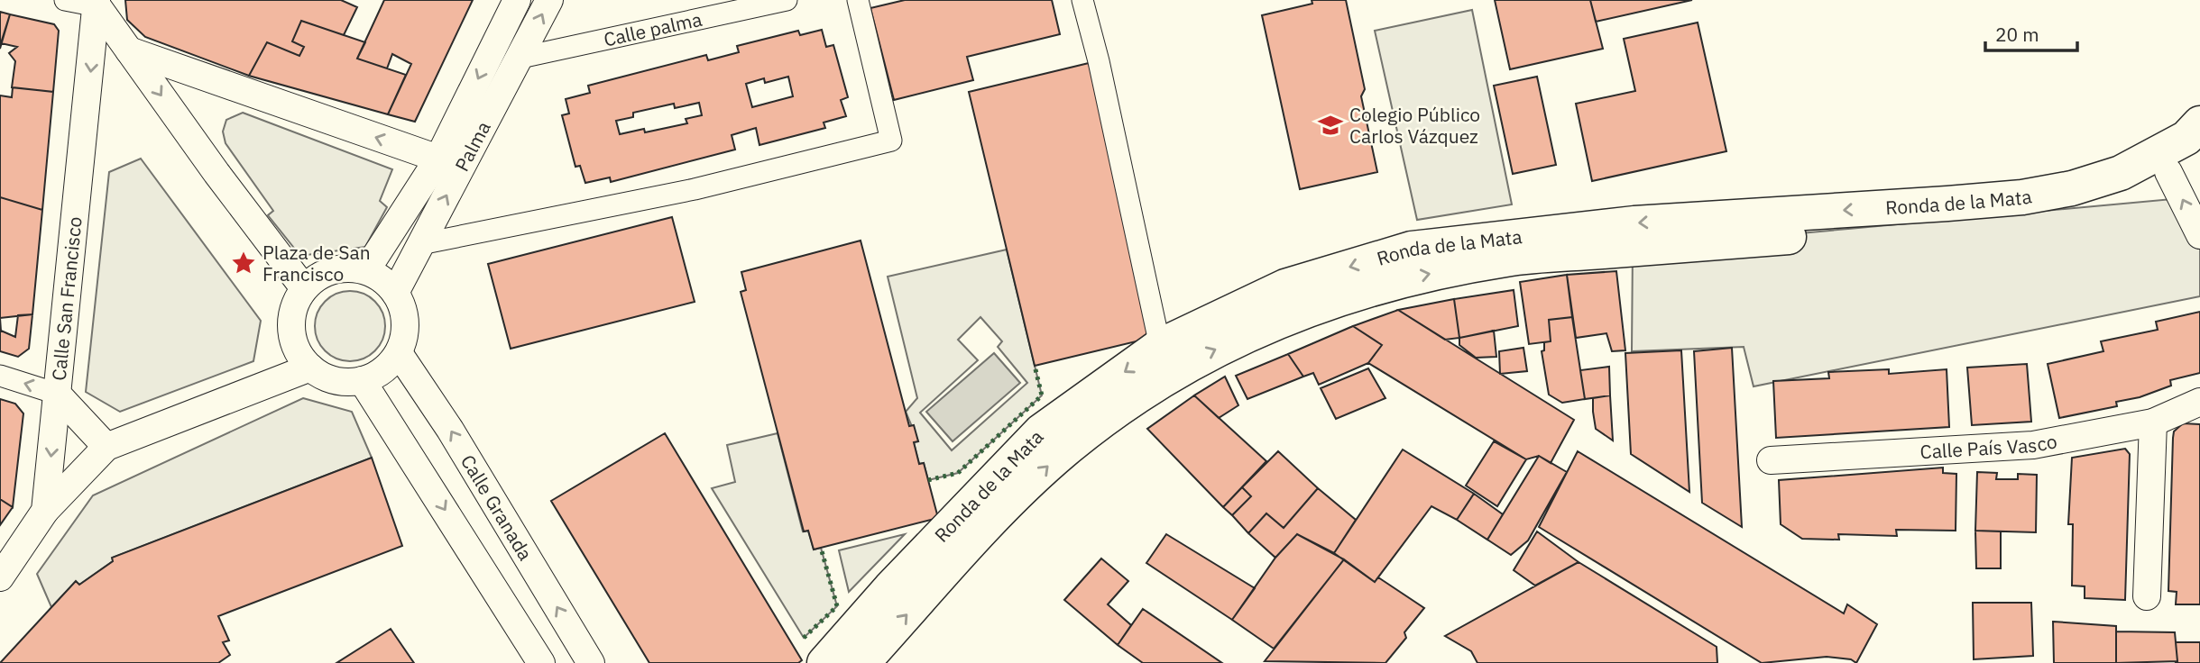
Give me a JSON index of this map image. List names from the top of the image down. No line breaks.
{"streets":{"highway":["Ronda de la Mata"],"street":["Calle palma","Palma","Calle San Francisco","Calle País Vasco","Calle Granada"]},"crossings":[["Calle palma","Palma"],["Palma","Calle Granada"]],"one_way":["Calle San Francisco"],"places":{"school or university":["Colegio Público Carlos Vázquez"],"place":["Plaza de San Francisco"]},"scale_bar":"20 m"}
